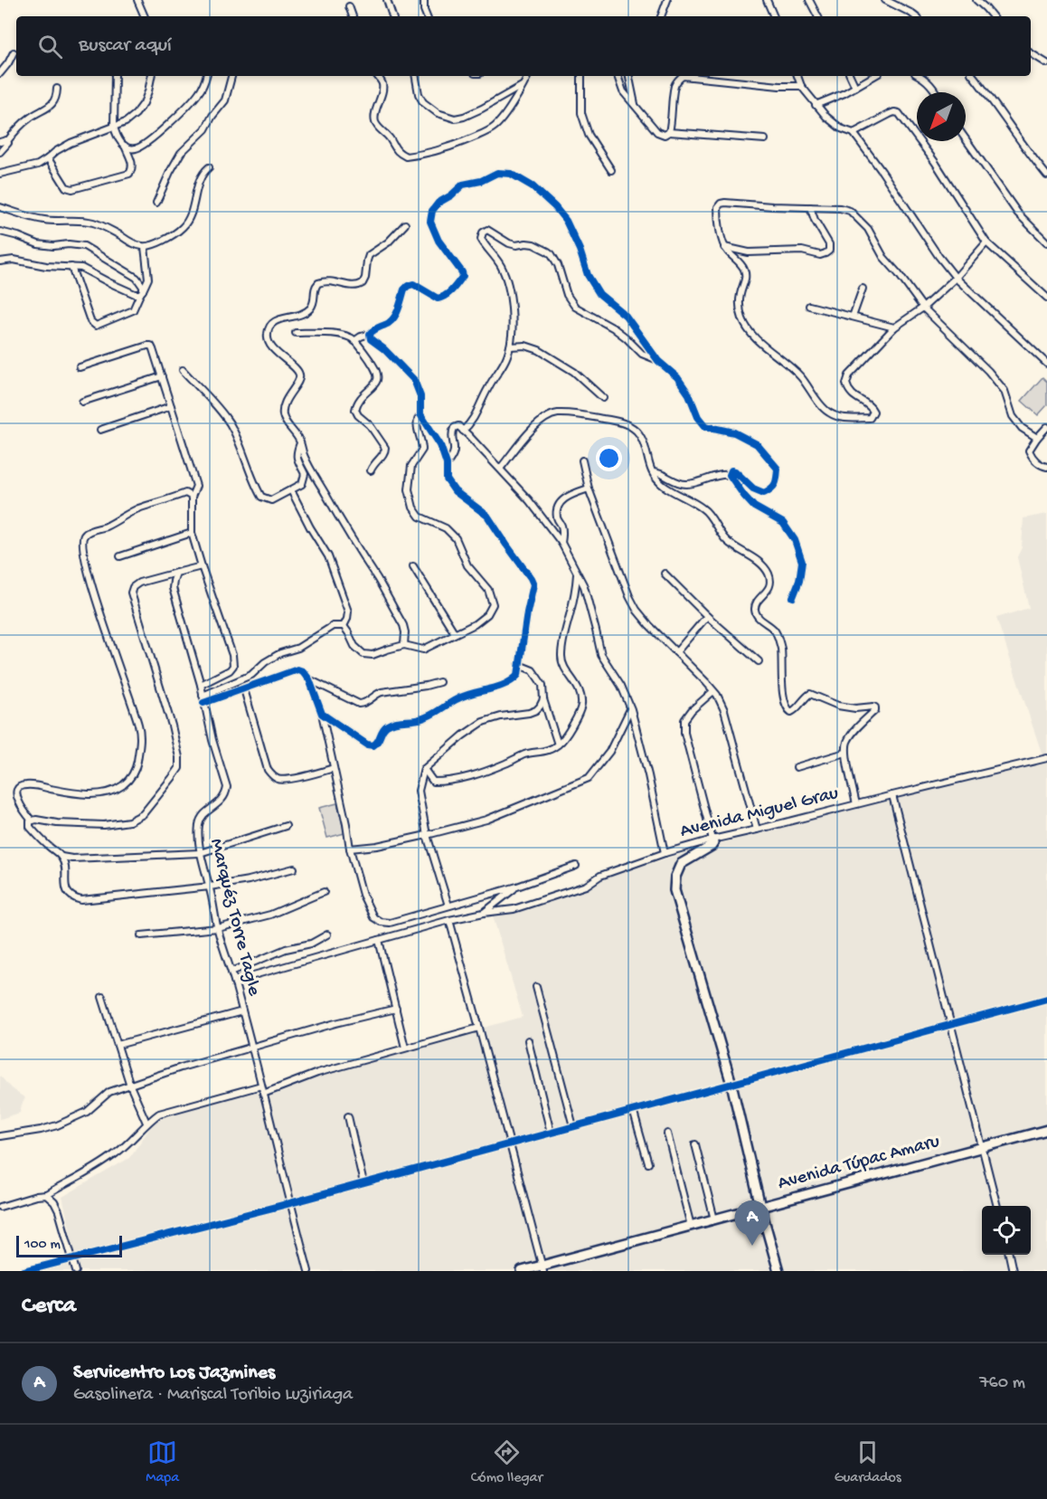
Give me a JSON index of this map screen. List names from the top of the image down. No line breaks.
{"streets":{"street":["Avenida Miguel Grau","Marquéz Torre Tagle","Avenida Túpac Amaru"]},"crossings":[["Avenida Miguel Grau","Marquéz Torre Tagle"]],"scale_bar":"100 m","north":"bottom left","page":{"search":"Buscar aquí","pins":"A","scale":"100 m","heading":"Cerca","list":[{"mark":"A","name":"Servicentro Los Jazmines","note":"Gasolinera · Mariscal Toribio Luziriaga","value":"760 m"}],"nav":["Mapa","Cómo llegar","Guardados"]}}
